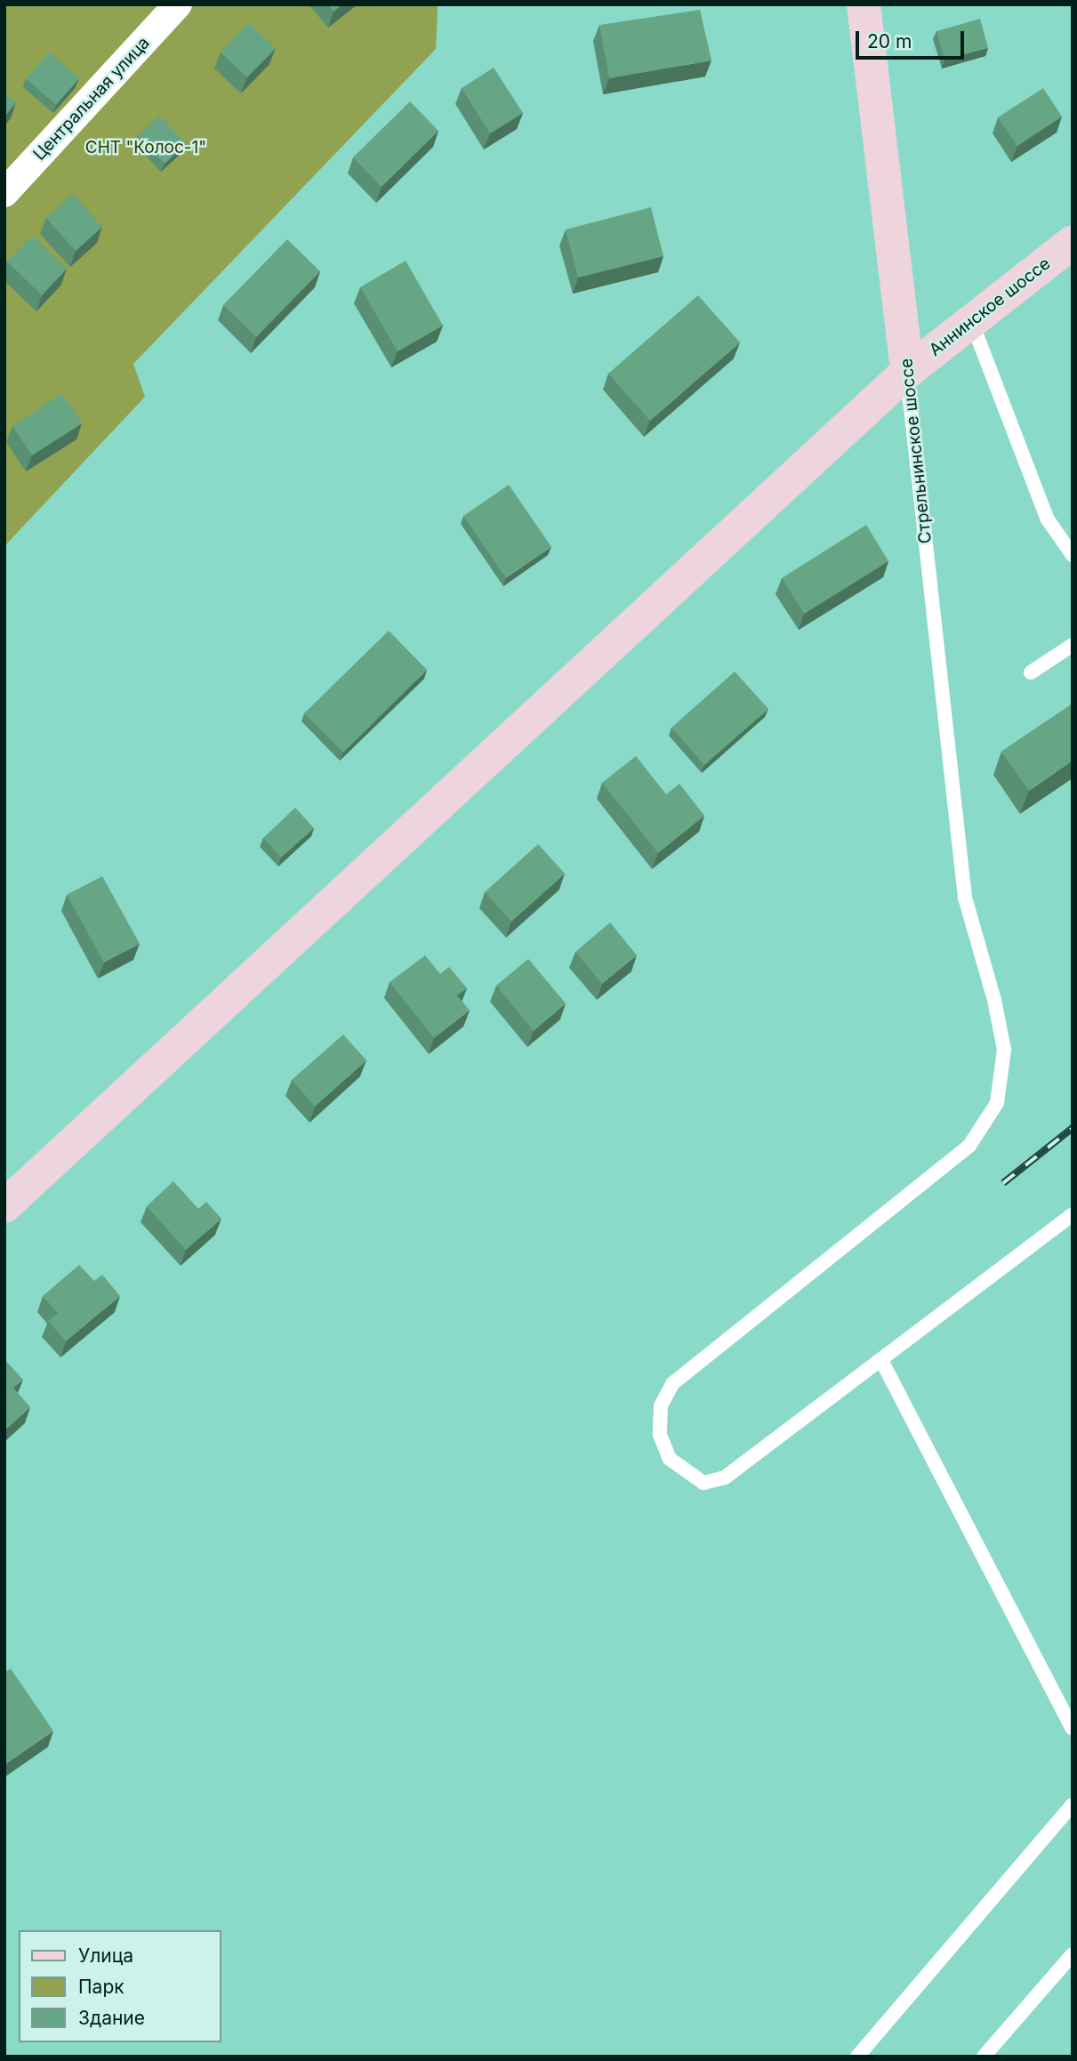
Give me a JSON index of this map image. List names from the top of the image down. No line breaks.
{"streets":{"main road":["Аннинское шоссе","Стрельнинское шоссе"],"street":["Центральная улица"]},"crossings":[["Аннинское шоссе","Стрельнинское шоссе"]],"parks":["СНТ \"Колос-1\""],"legend":["Улица","Парк","Здание"],"scale_bar":"20 m"}
